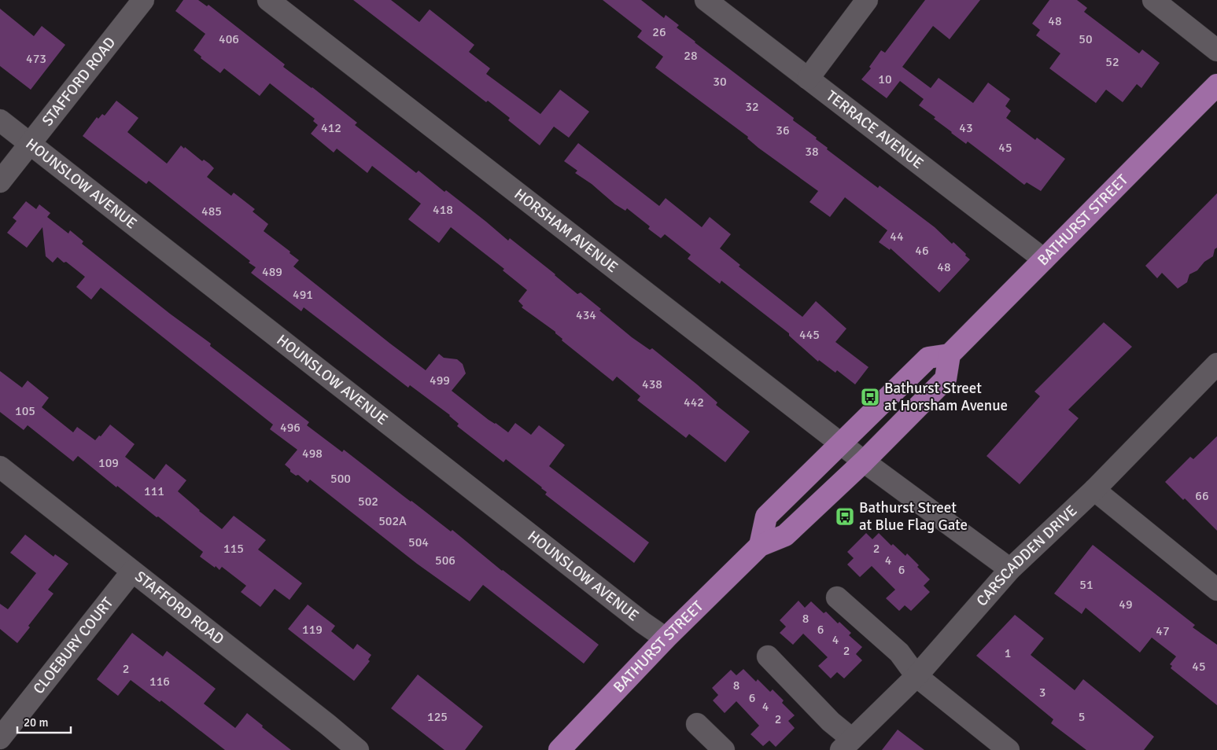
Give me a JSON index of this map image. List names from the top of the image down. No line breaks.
{"streets":{"main road":["BATHURST STREET"],"street":["STAFFORD ROAD","TERRACE AVENUE","HOUNSLOW AVENUE","HORSHAM AVENUE","CARSCADDEN DRIVE","CLOEBURY COURT"]},"crossings":[["STAFFORD ROAD","HOUNSLOW AVENUE"],["STAFFORD ROAD","CLOEBURY COURT"],["TERRACE AVENUE","BATHURST STREET"],["HOUNSLOW AVENUE","BATHURST STREET"],["BATHURST STREET","HORSHAM AVENUE"],["HORSHAM AVENUE","CARSCADDEN DRIVE"]],"places":{"bus stop":["Bathurst Street at Horsham Avenue","Bathurst Street at Blue Flag Gate"]},"house_numbers":["48","26","406","50","28","473","52","10","30","32","412","43","36","45","38","418","485","44","46","48","489","491","434","445","499","438","442","105","496","498","109","500","111","66","502","502A","504","115","2","506","4","6","51","49","8","119","6","47","4","2","1","45","2","116","8","3","6","4","125","5","2"],"scale_bar":"20 m"}
